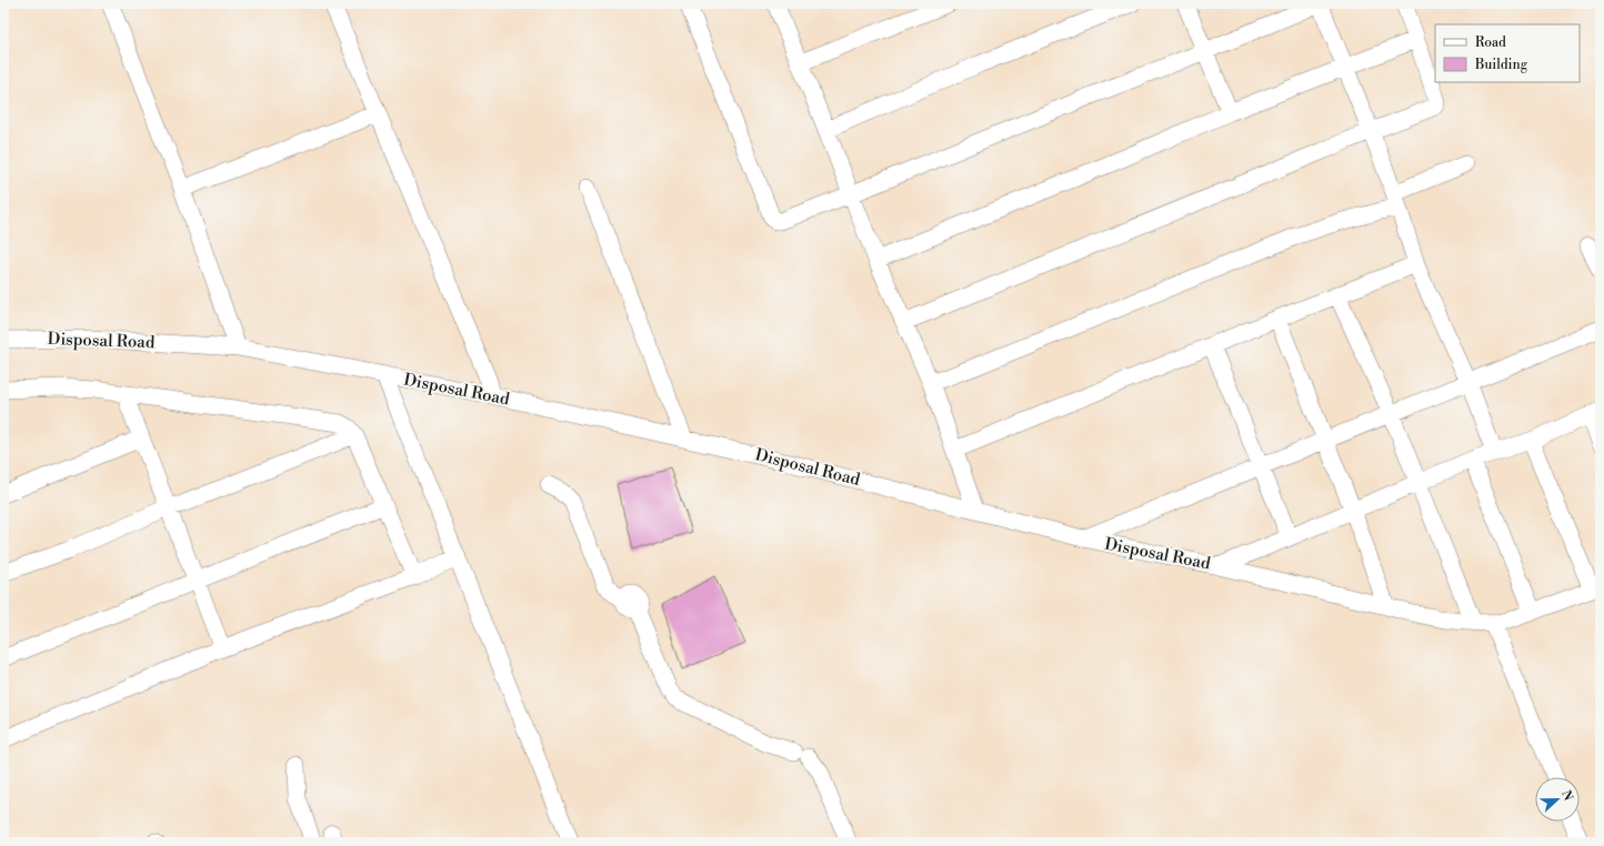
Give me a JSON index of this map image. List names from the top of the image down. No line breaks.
{"streets":{"street":["Disposal Road"]},"legend":["Road","Building"],"north":"right"}
